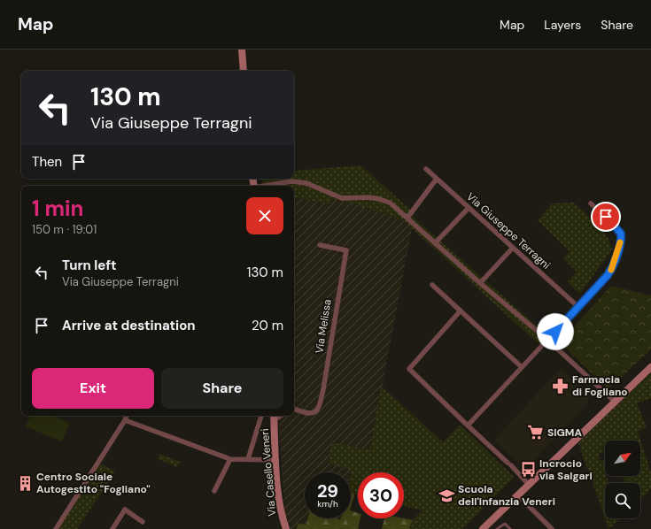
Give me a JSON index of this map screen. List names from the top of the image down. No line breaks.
{"streets":{"street":["Via Giuseppe Terragni","Via Melissa","Via Casello Veneri"]},"places":{"pharmacy":["Farmacia di Fogliano"],"supermarket":["SIGMA"],"bus stop":["Incrocio via Salgari"],"building":["Centro Sociale Autogestito \"Fogliano\""],"school or university":["Scuola dell'infanzia Veneri"]},"north":"top right","page":{"header":"Map","nav":["Map","Layers","Share"],"turn":["130 m","Via Giuseppe Terragni"],"then":"Then","heading":["1 min","150 m · 19:01"],"list":[{"name":"Turn left","note":"Via Giuseppe Terragni","value":"130 m"},{"name":"Arrive at destination","value":"20 m"}],"buttons":["Exit","Share"],"speed":"29 km/h","limit":"30"}}
